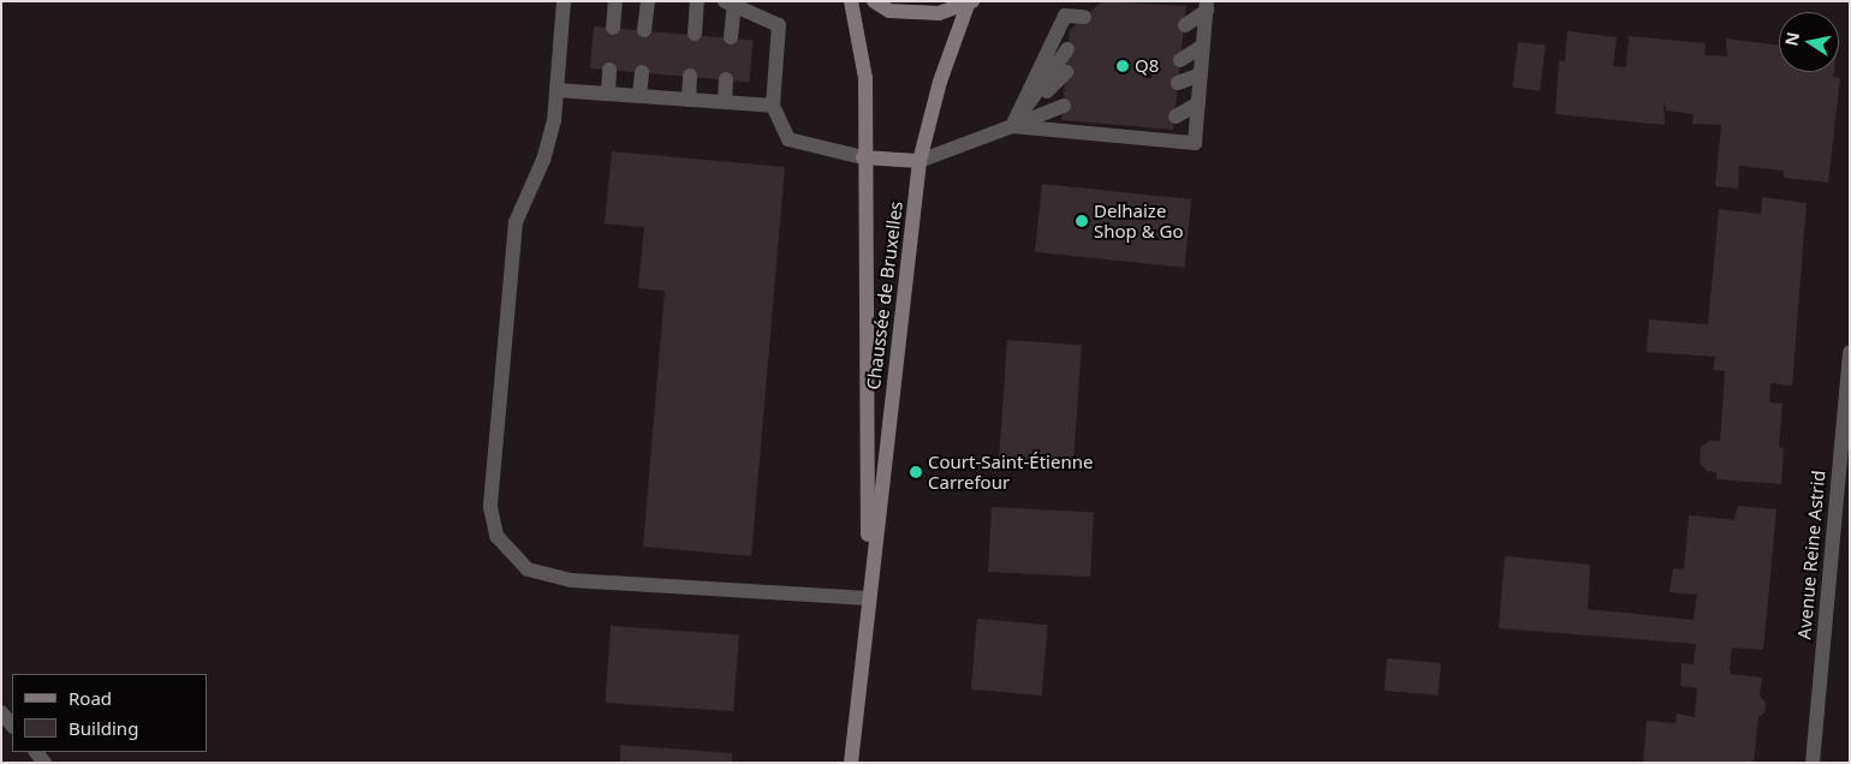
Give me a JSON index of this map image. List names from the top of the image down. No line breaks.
{"streets":{"main road":["Chaussée de Bruxelles"],"street":["Avenue Reine Astrid"]},"places":["Q8","Delhaize Shop & Go","Court-Saint-Étienne Carrefour"],"legend":["Road","Building"],"north":"left"}
